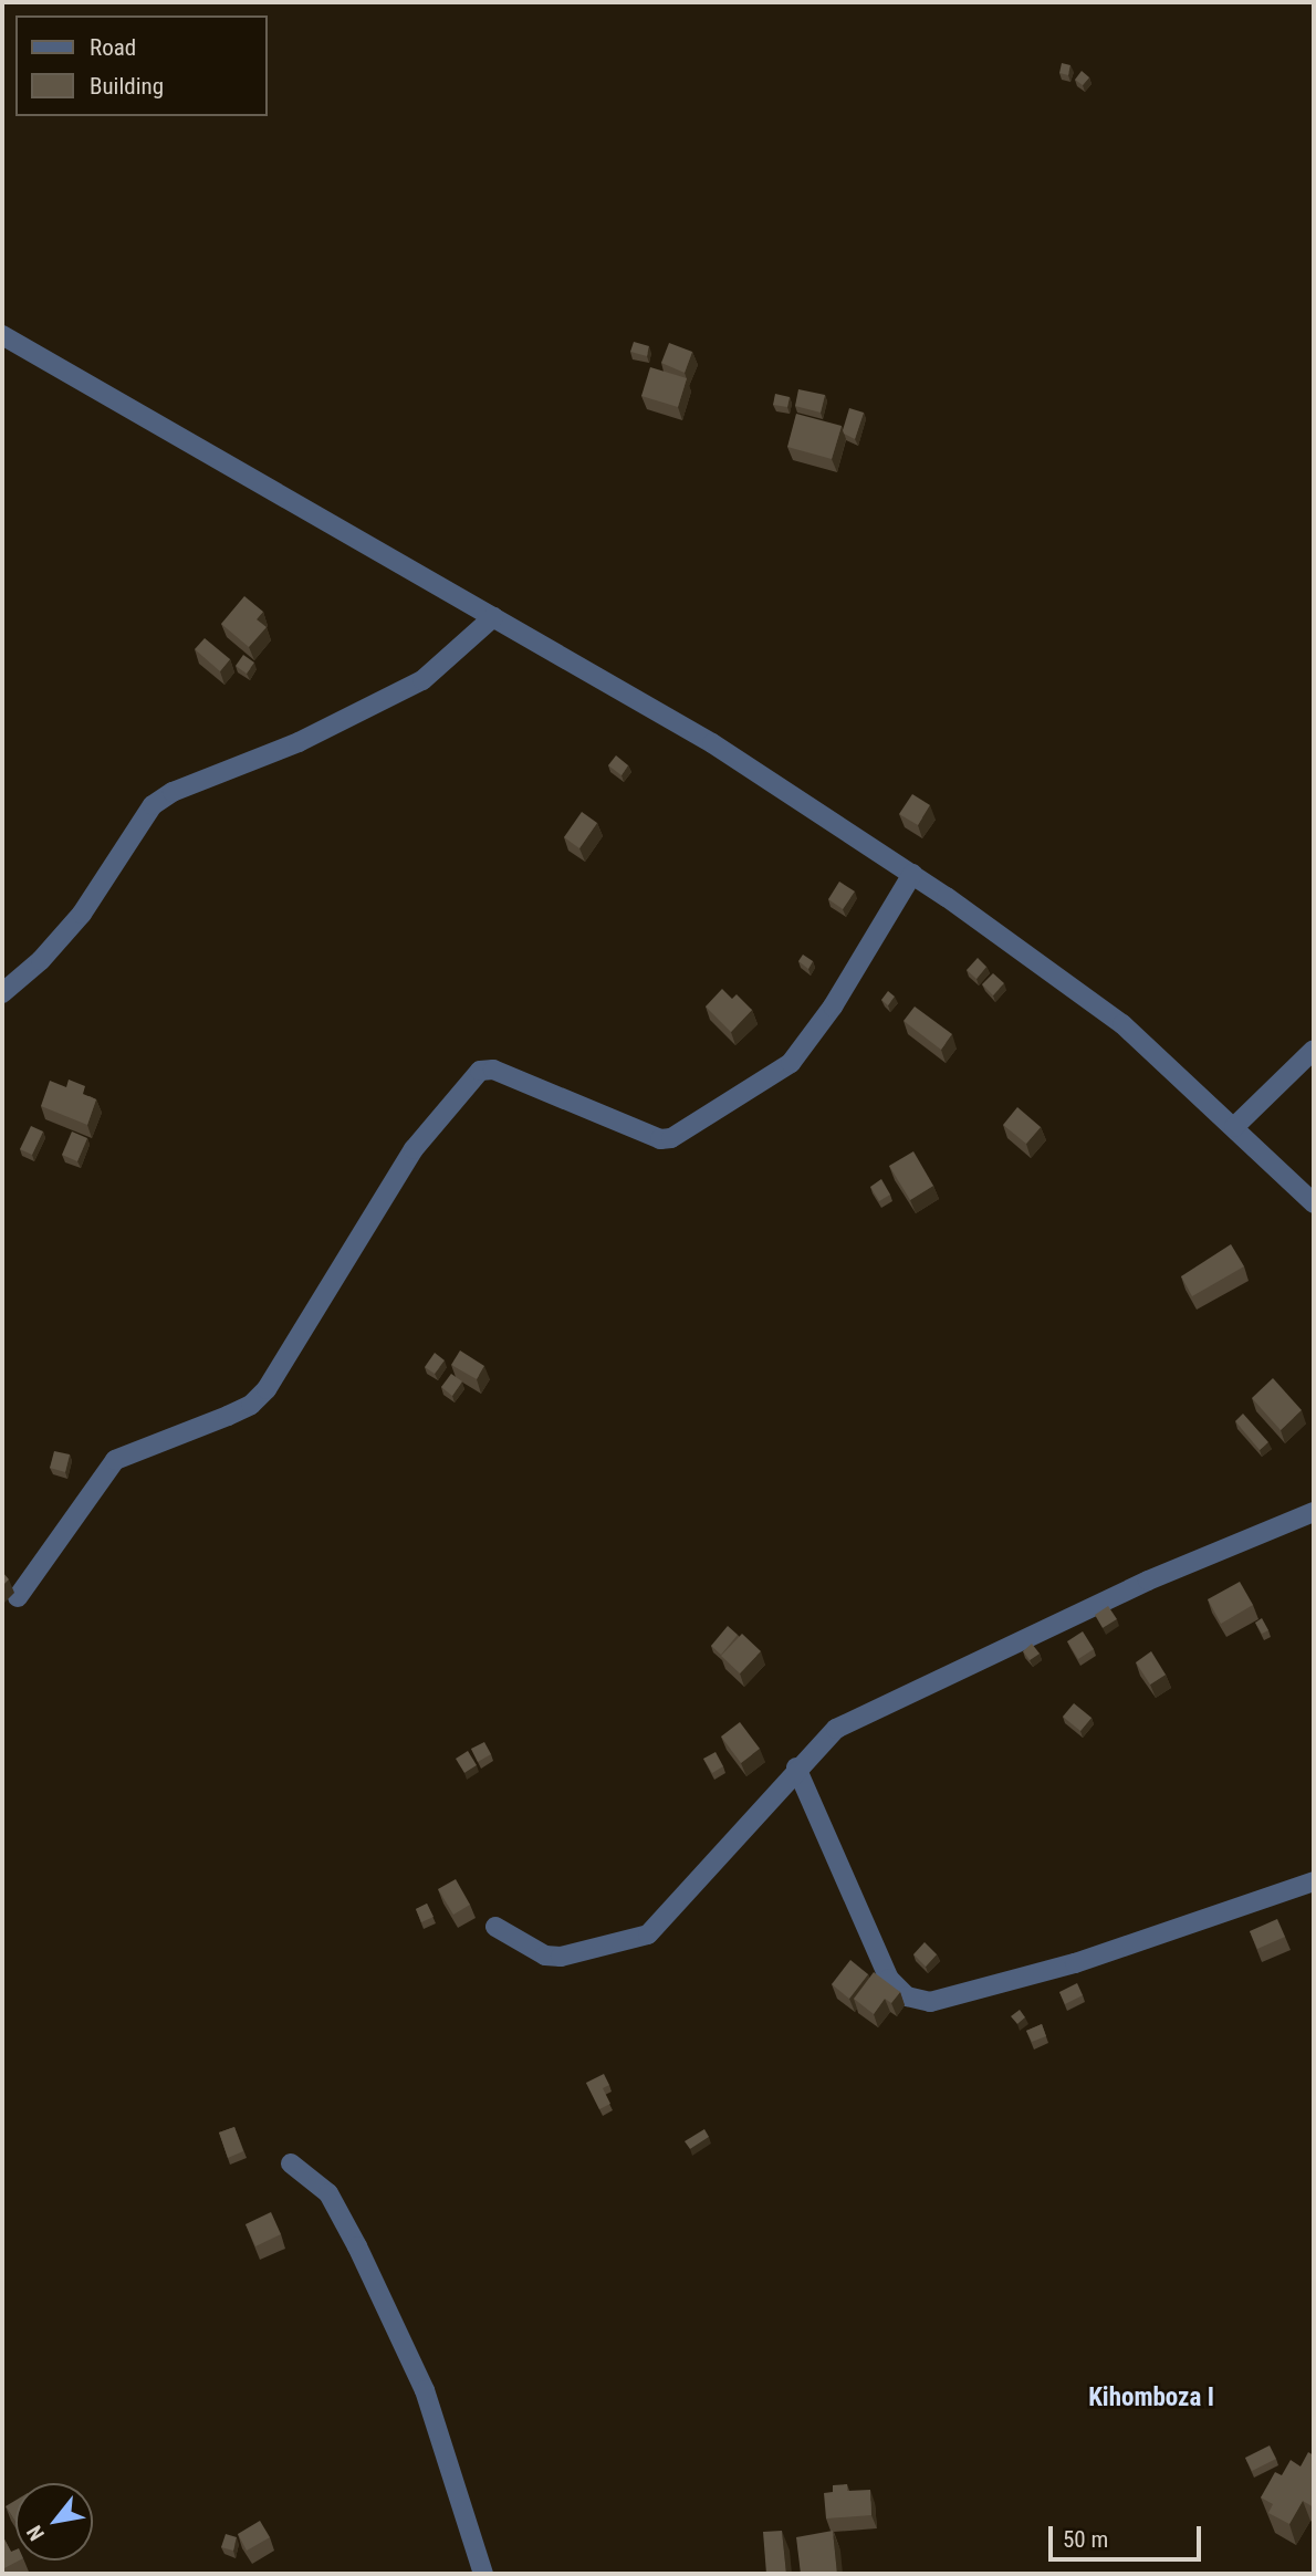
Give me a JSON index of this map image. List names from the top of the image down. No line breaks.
{"districts":["Kihomboza I"],"legend":["Road","Building"],"scale_bar":"50 m","north":"bottom left"}
